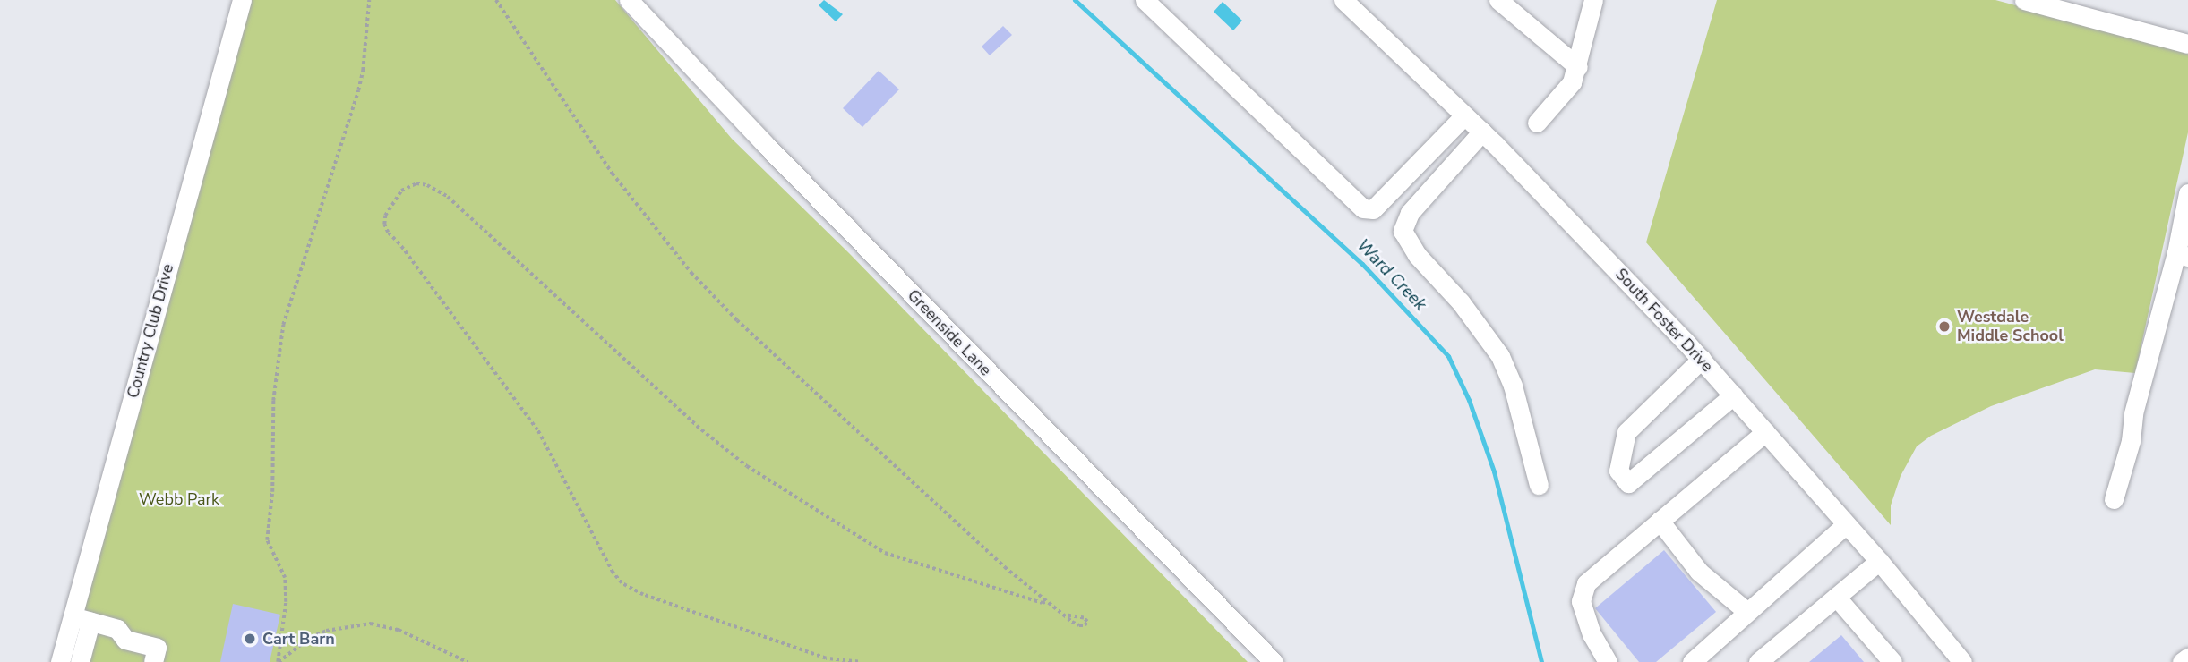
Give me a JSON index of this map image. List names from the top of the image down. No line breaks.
{"streets":{"street":["South Foster Drive","Country Club Drive","Greenside Lane"]},"water":["Ward Creek"],"parks":["Webb Park"],"places":["Westdale Middle School","Cart Barn"]}
